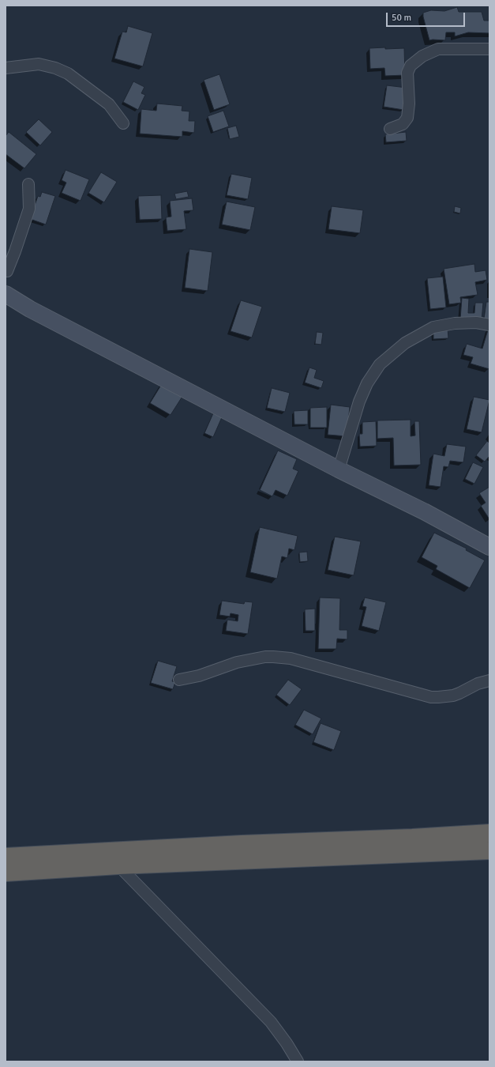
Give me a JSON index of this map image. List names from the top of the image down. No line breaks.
{"scale_bar":"50 m"}
